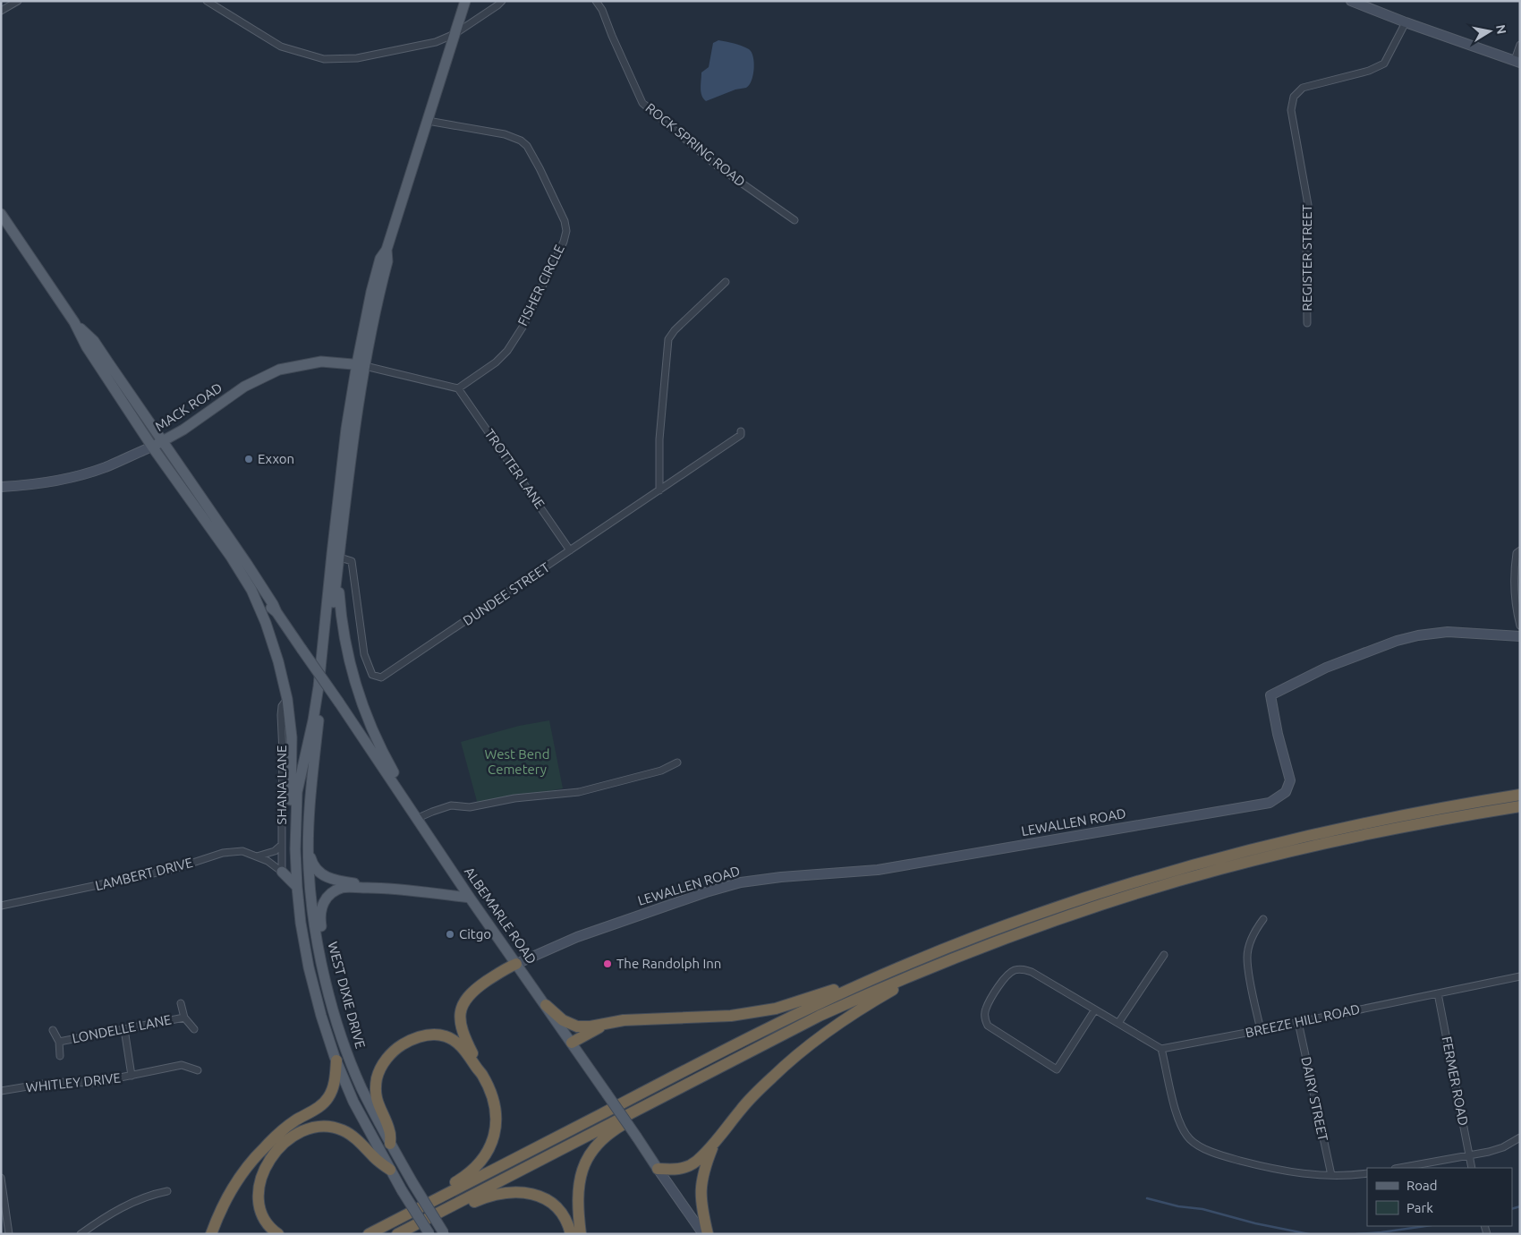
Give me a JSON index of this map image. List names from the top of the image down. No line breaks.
{"streets":{"main road":["MACK ROAD","ALBEMARLE ROAD","WEST DIXIE DRIVE"],"street":["ROCK SPRING ROAD","REGISTER STREET","FISHER CIRCLE","TROTTER LANE","DUNDEE STREET","SHANA LANE","LEWALLEN ROAD","LAMBERT DRIVE","BREEZE HILL ROAD","LONDELLE LANE","FERMER ROAD","WHITLEY DRIVE","DAIRY STREET"]},"crossings":[["FISHER CIRCLE","TROTTER LANE"],["MACK ROAD","ALBEMARLE ROAD"],["TROTTER LANE","DUNDEE STREET"],["SHANA LANE","LAMBERT DRIVE"],["LEWALLEN ROAD","ALBEMARLE ROAD"],["BREEZE HILL ROAD","FERMER ROAD"],["BREEZE HILL ROAD","DAIRY STREET"]],"parks":["West Bend Cemetery"],"places":["Exxon","Citgo","The Randolph Inn"],"legend":["Road","Park"],"north":"right"}
